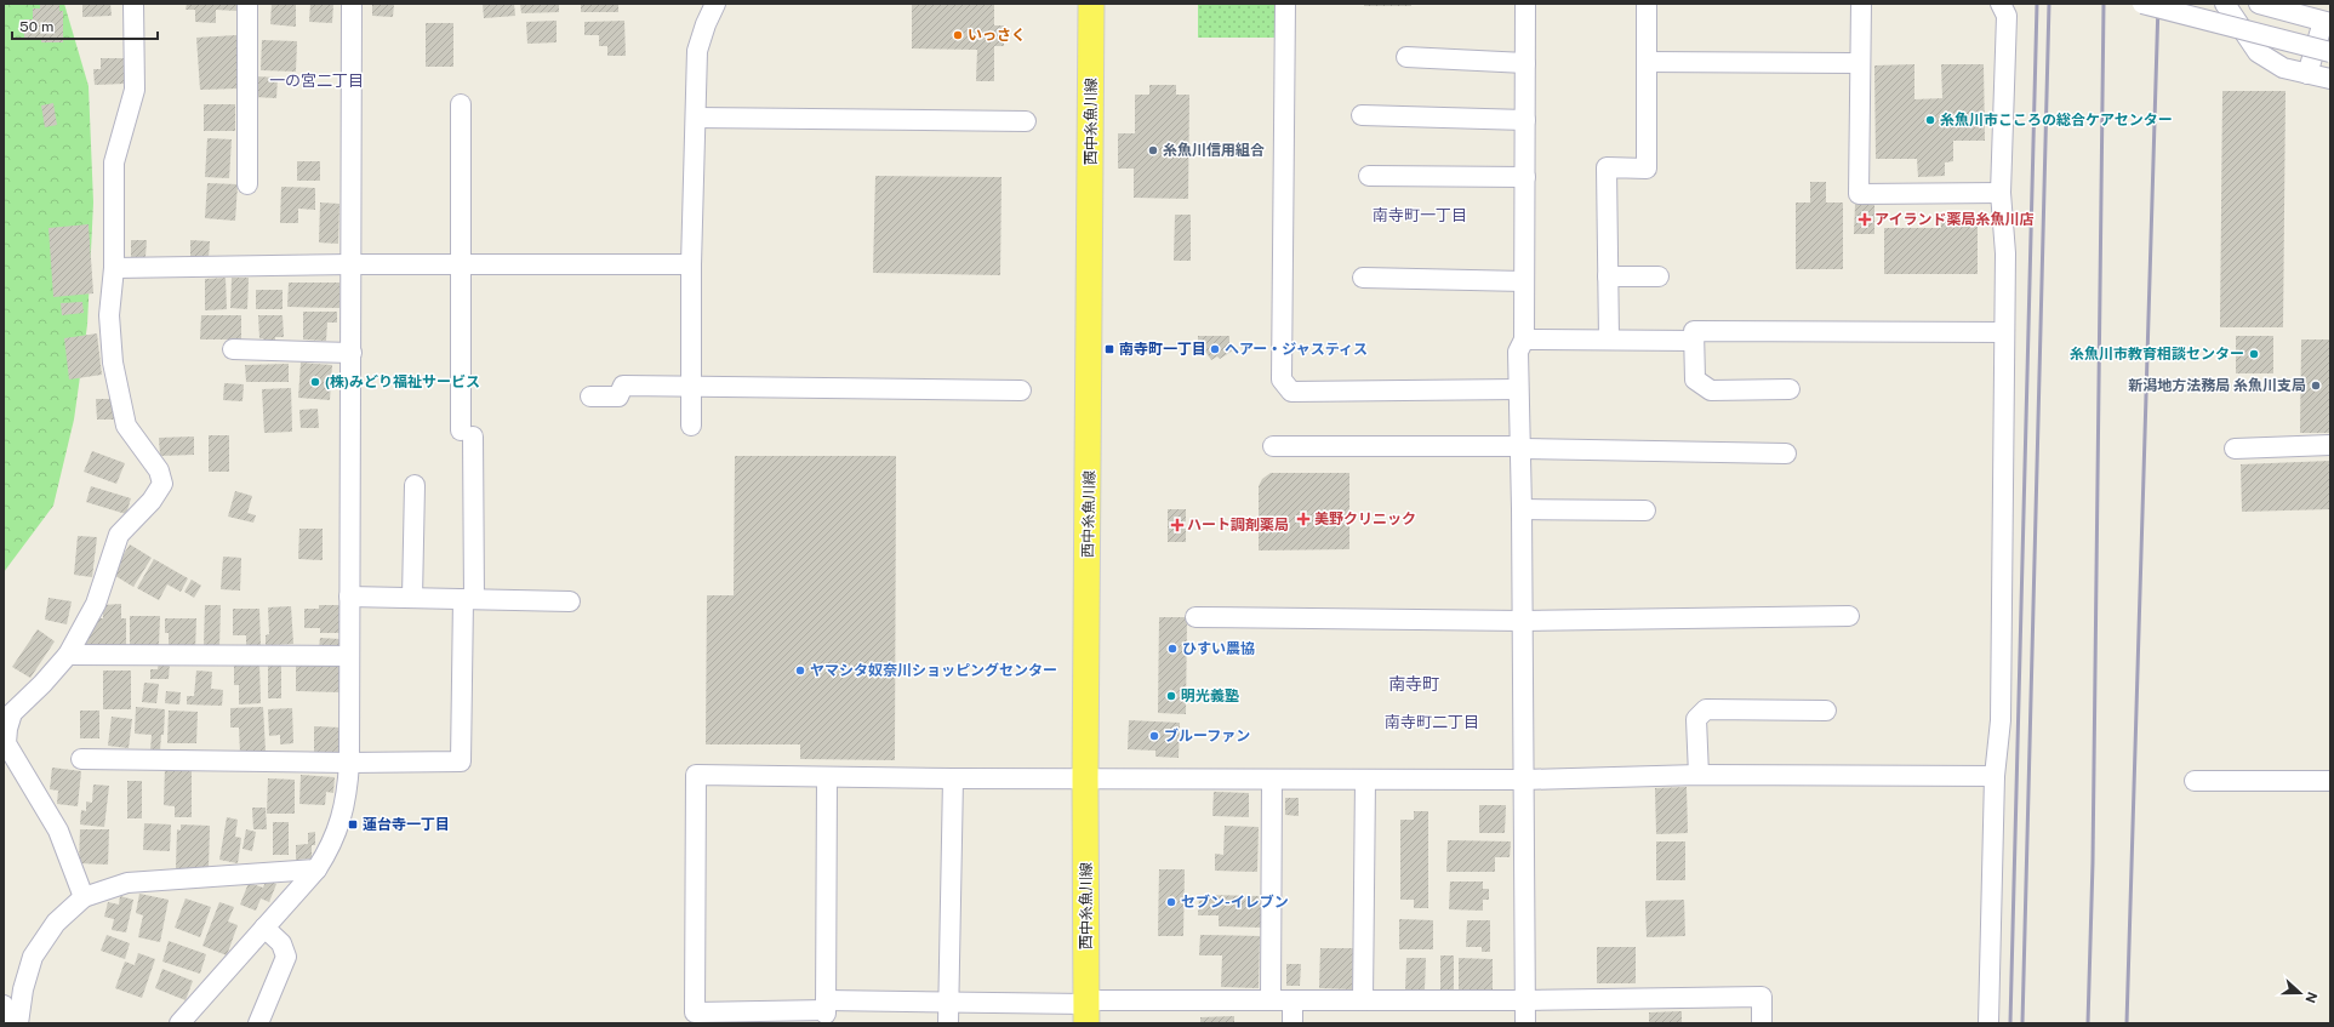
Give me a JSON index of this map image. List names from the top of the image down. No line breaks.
{"streets":{"main road":["西中糸魚川線"]},"districts":["一の宮二丁目","南寺町一丁目","南寺町","南寺町二丁目"],"places":{"other":["いっさく","糸魚川市こころの総合ケアセンター","糸魚川信用組合","ヘアー・ジャスティス","糸魚川市教育相談センター","(株)みどり福祉サービス","新潟地方法務局 糸魚川支局","ひすい農協","ヤマシタ奴奈川ショッピングセンター","明光義塾","ブルーファン","セブン-イレブン"],"health":["アイランド薬局糸魚川店","美野クリニック","ハート調剤薬局"],"transit":["南寺町一丁目","蓮台寺一丁目"]},"scale_bar":"50 m","north":"right"}
